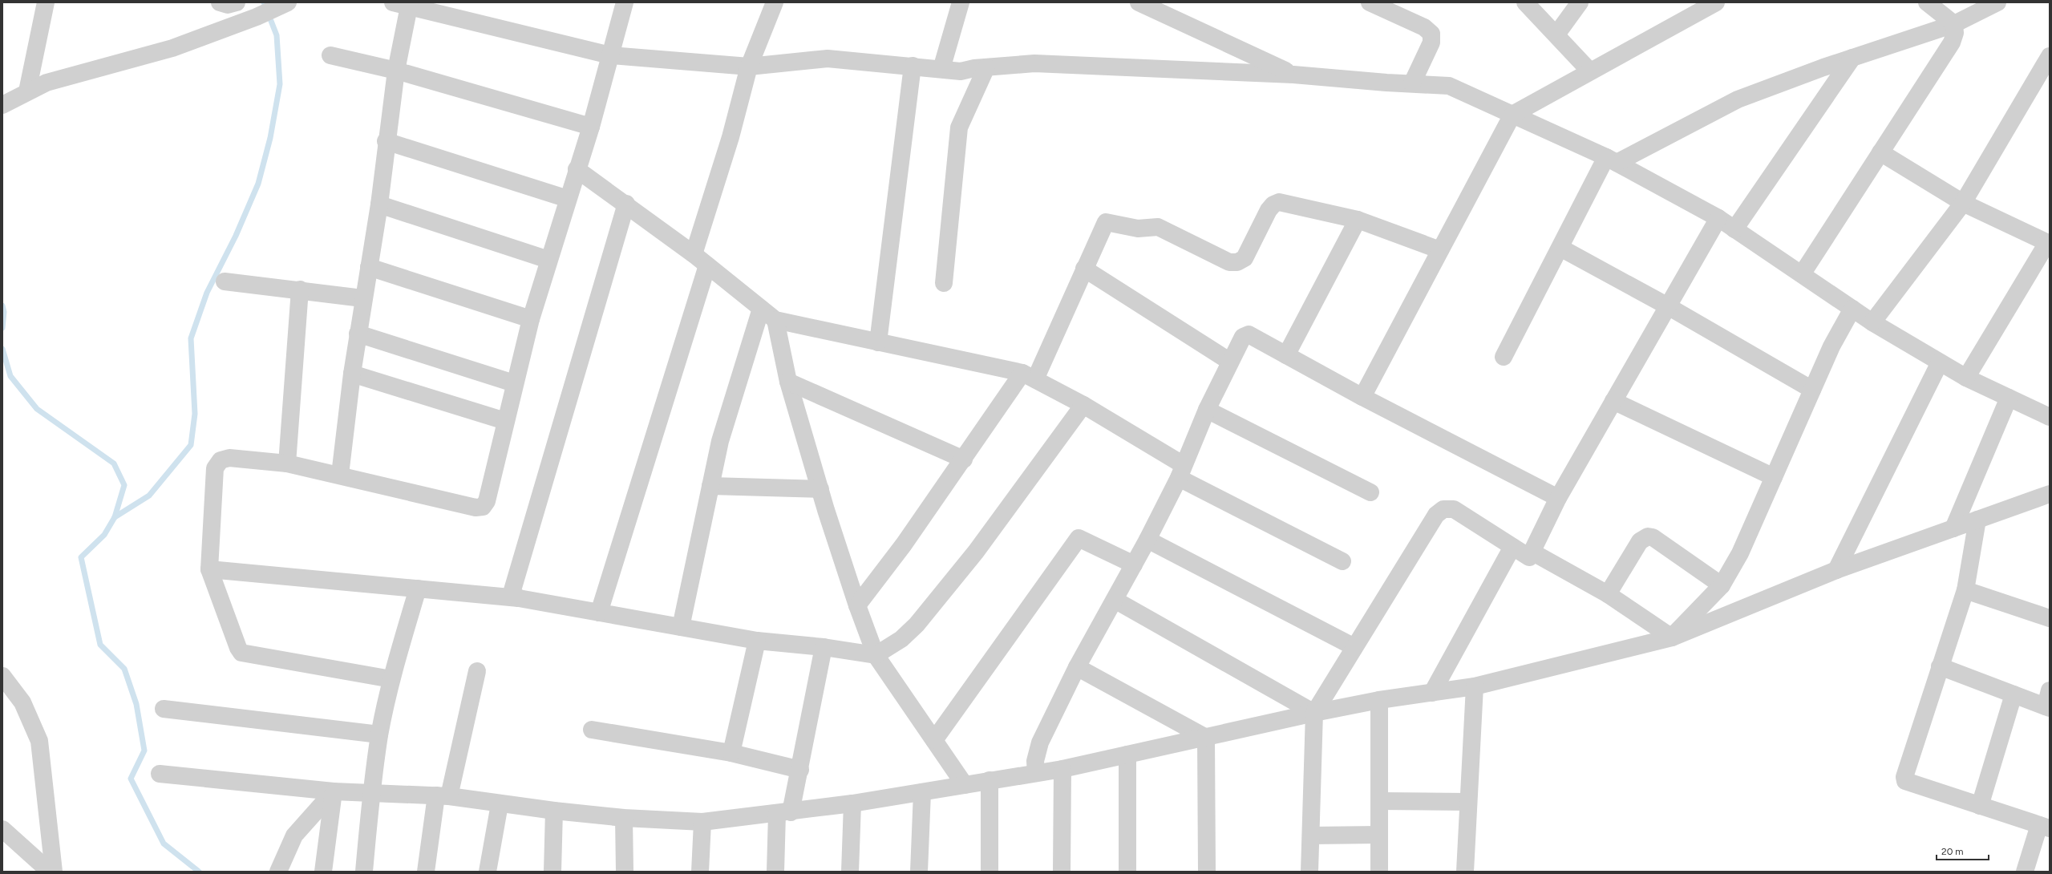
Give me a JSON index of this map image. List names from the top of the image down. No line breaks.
{"scale_bar":"20 m"}
